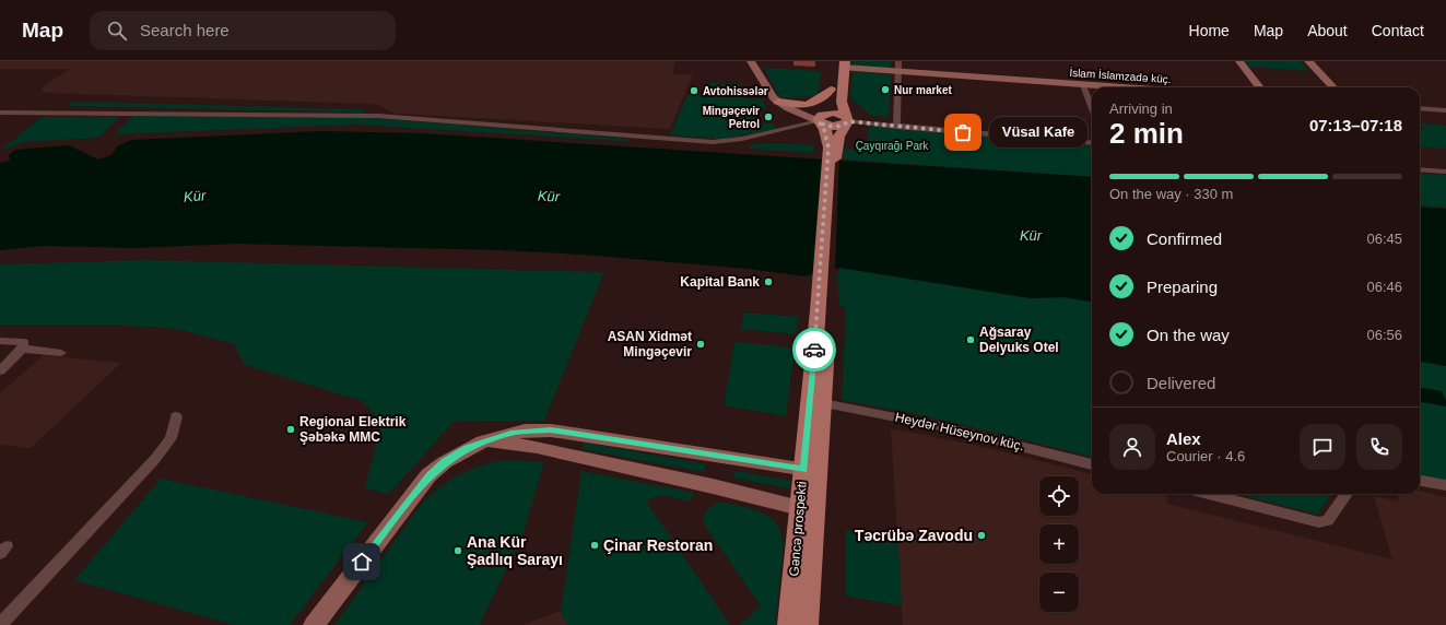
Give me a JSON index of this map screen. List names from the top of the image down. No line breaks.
{"streets":{"main road":["İslam İslamzadə küç.","Gəncə prospekti"],"street":["Heydər Hüseynov küç."]},"crossings":[["Heydər Hüseynov küç.","Gəncə prospekti"]],"water":["Kür"],"parks":["Çayqırağı Park"],"places":["Nur market","Avtohissələr","Mingəçevir Petrol","Vüsal Kafe","Kapital Bank","Ağsaray Delyuks Otel","ASAN Xidmət Mingəçevir","Regional Elektrik Şəbəkə MMC","Təcrübə Zavodu","Çinar Restoran","Ana Kür Şadlıq Sarayı"],"page":{"header":"Map","search":"Search here","nav":["Home","Map","About","Contact"],"heading":["2 min","Arriving in","07:13–07:18"],"panel":["Alex","Courier · 4.6"],"bubble":"Vüsal Kafe","bar":"On the way · 330 m","list":[["Confirmed","06:45"],["Preparing","06:46"],["On the way","06:56"],"Delivered"],"map_buttons":["+","−"]}}
